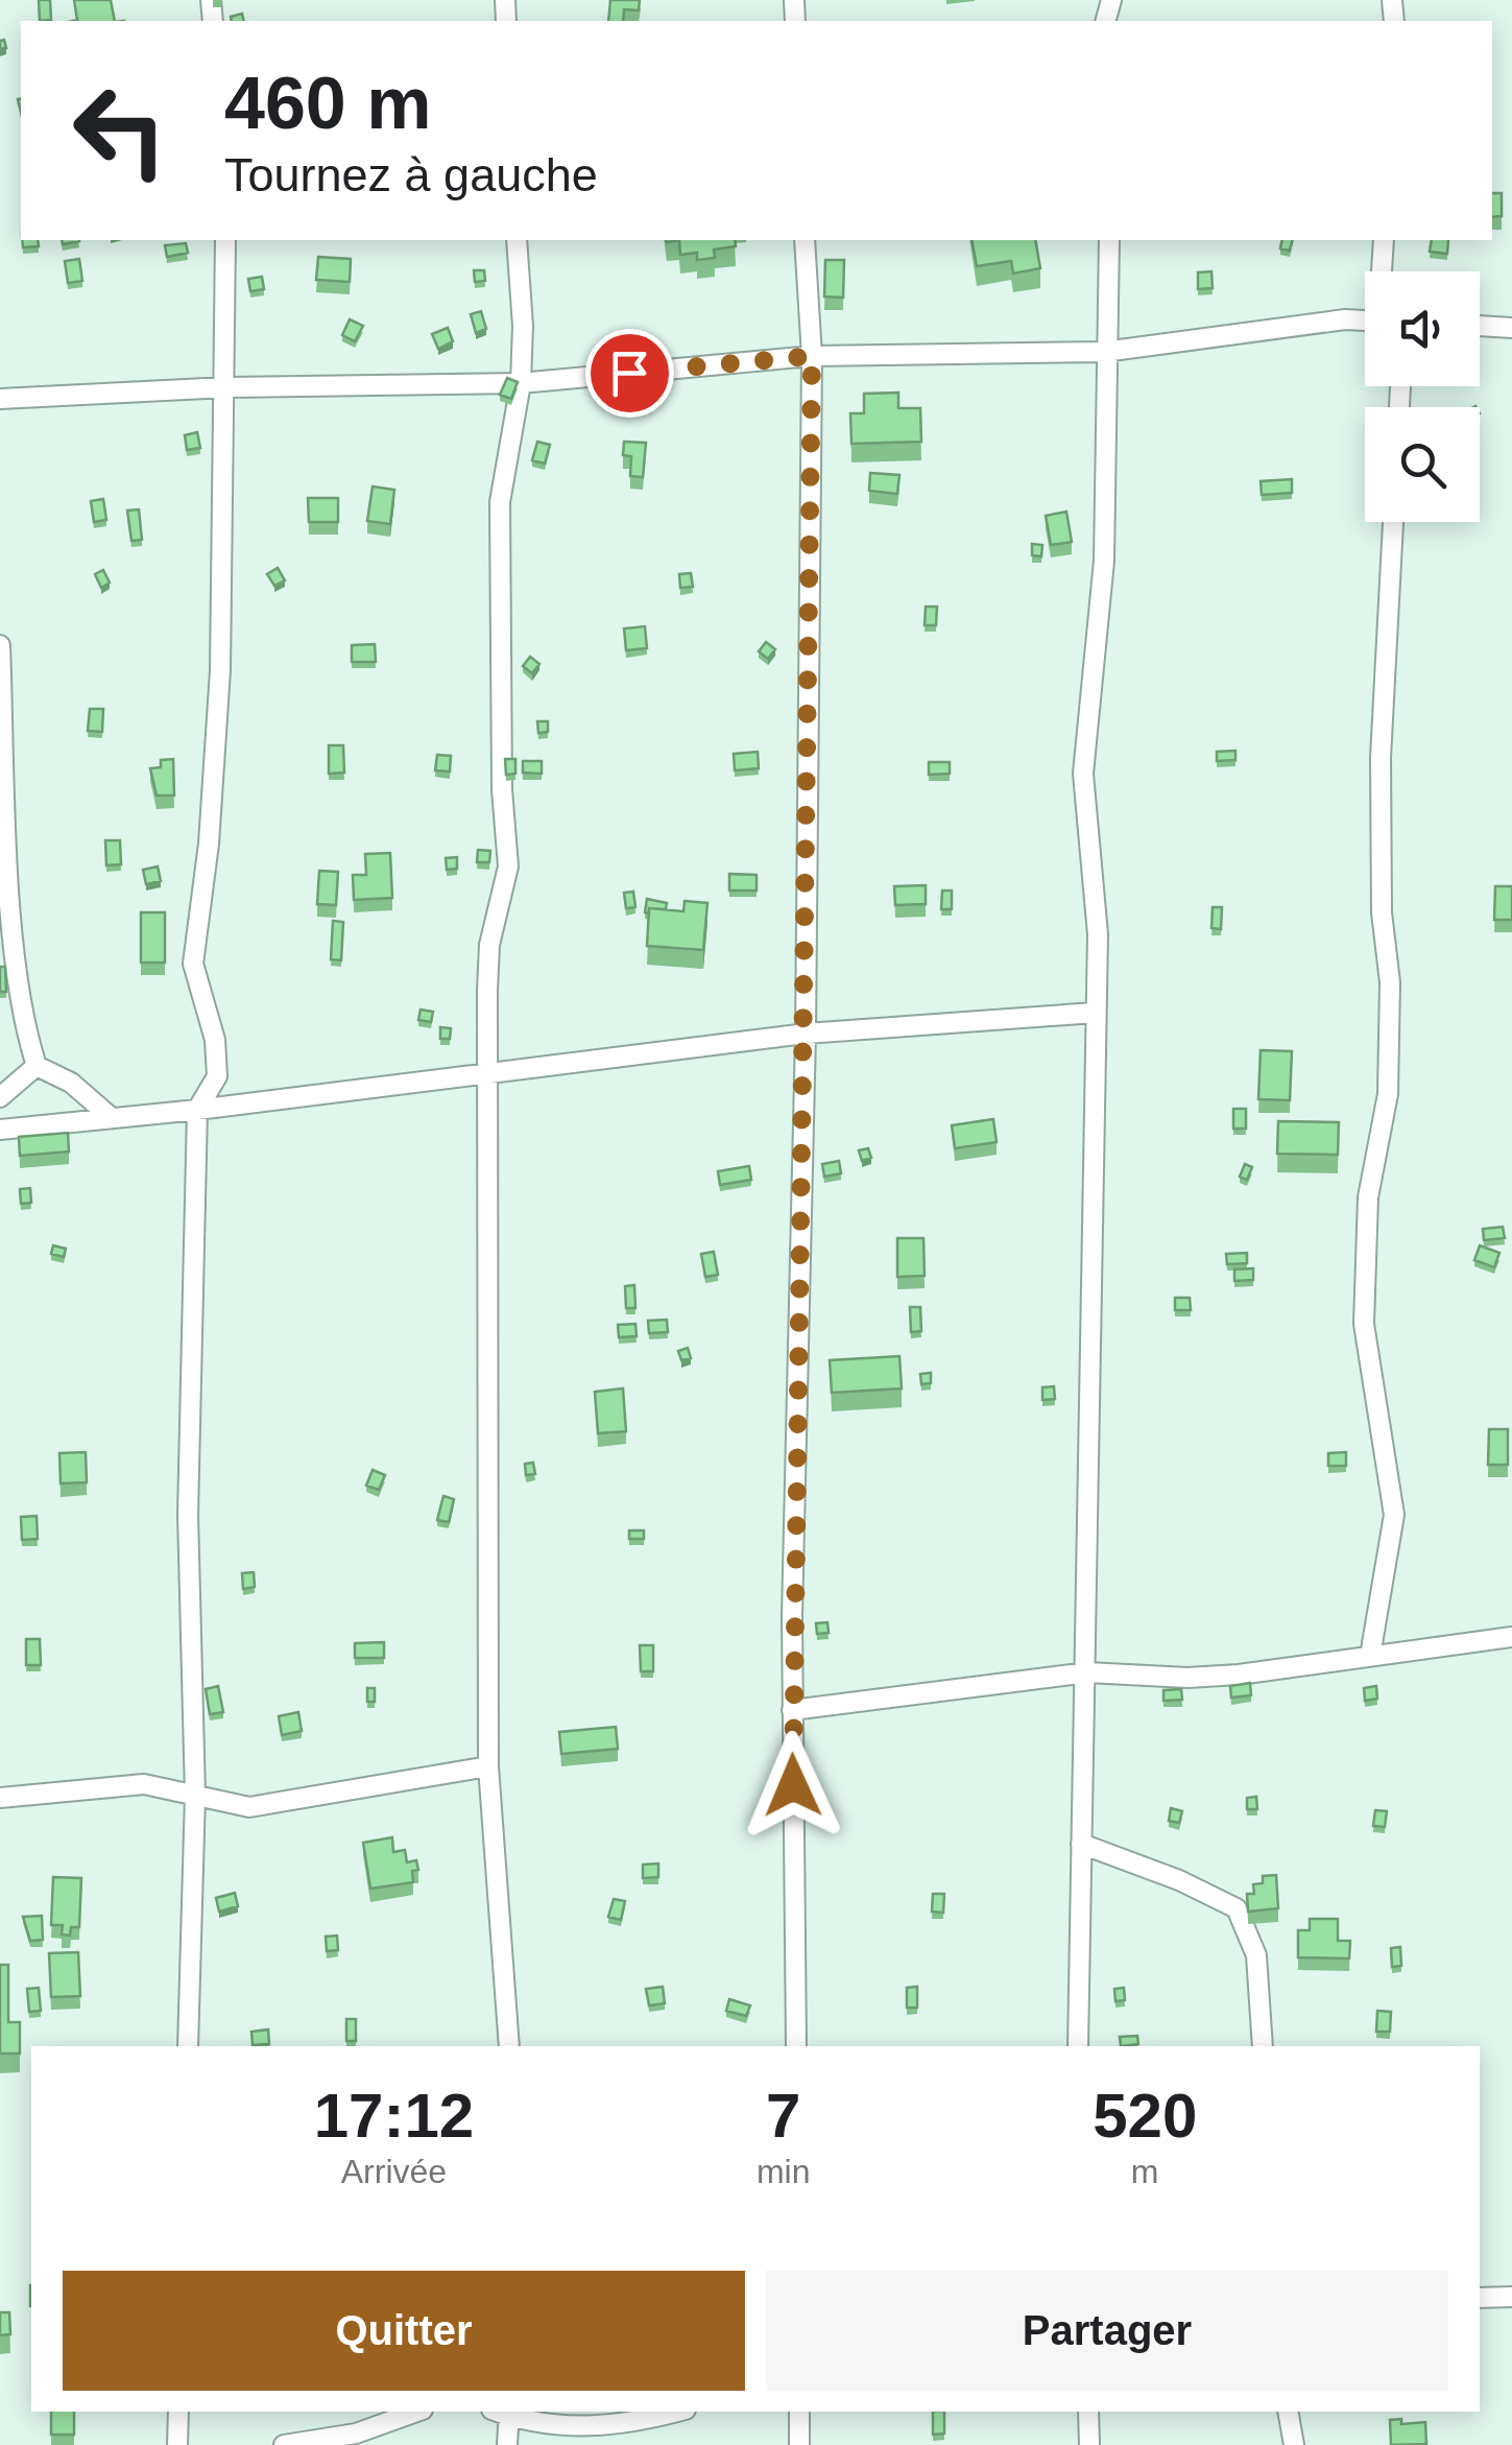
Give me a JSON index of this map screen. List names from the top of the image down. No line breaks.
{"page":{"turn":["460 m","Tournez à gauche"],"eta":["17:12","Arrivée","7","min","520","m"],"buttons":["Quitter","Partager"]}}
